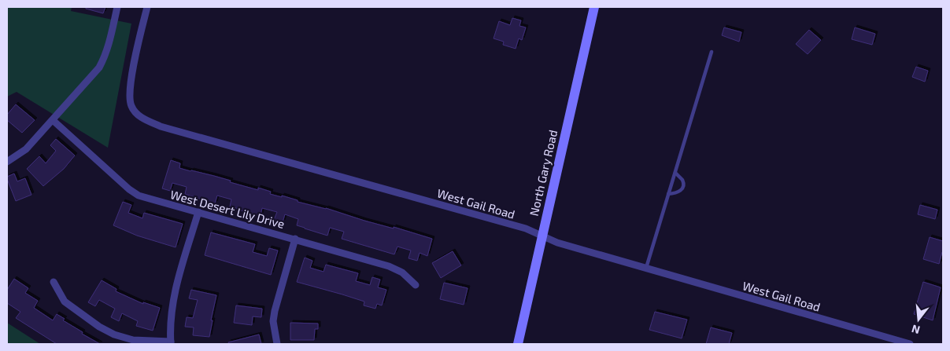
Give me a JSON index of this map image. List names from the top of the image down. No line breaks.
{"streets":{"street":["North Gary Road","West Gail Road","West Desert Lily Drive"]},"crossings":[["North Gary Road","West Gail Road"]],"north":"bottom"}
